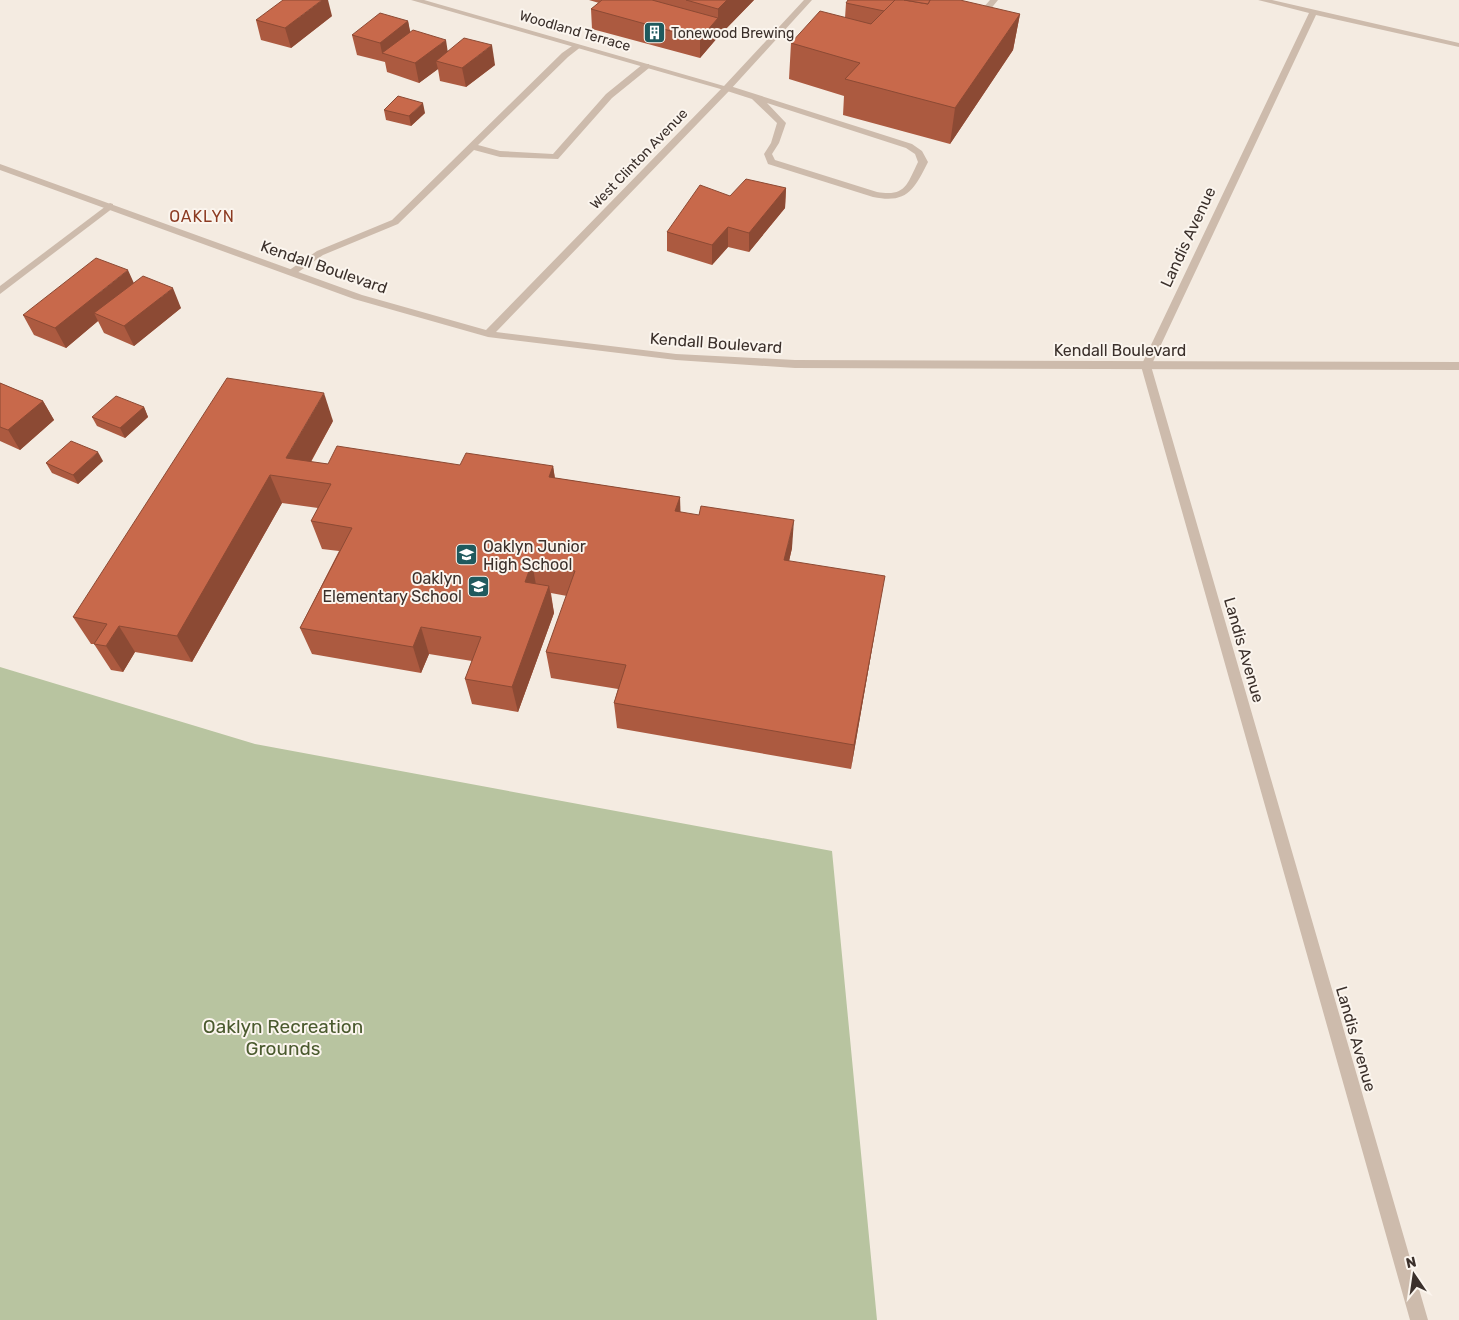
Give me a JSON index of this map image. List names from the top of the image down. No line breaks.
{"streets":{"street":["Woodland Terrace","West Clinton Avenue","Landis Avenue","Kendall Boulevard"]},"crossings":[["Woodland Terrace","West Clinton Avenue"],["West Clinton Avenue","Kendall Boulevard"],["Landis Avenue","Kendall Boulevard"]],"districts":["OAKLYN"],"parks":["Oaklyn Recreation Grounds"],"places":{"building":["Tonewood Brewing"],"school or university":["Oaklyn Junior High School","Oaklyn Elementary School"]},"north":"top"}
